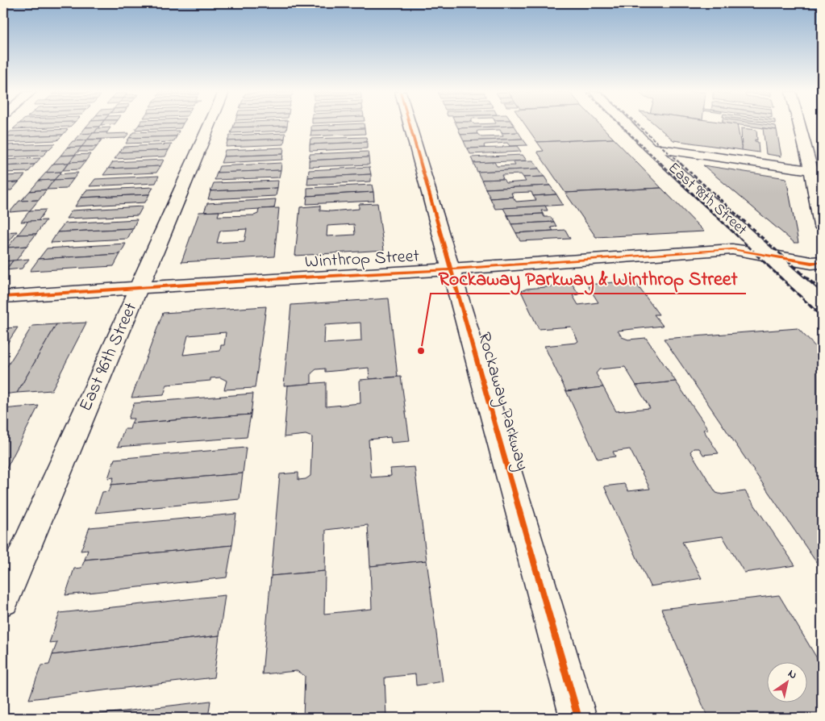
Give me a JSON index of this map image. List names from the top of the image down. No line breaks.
{"streets":{"street":["East 98th Street","Winthrop Street","East 96th Street","Rockaway Parkway"]},"crossings":[["East 98th Street","Winthrop Street"],["Winthrop Street","East 96th Street"],["Winthrop Street","Rockaway Parkway"]],"places":["Rockaway Parkway & Winthrop Street"],"north":"top right"}
